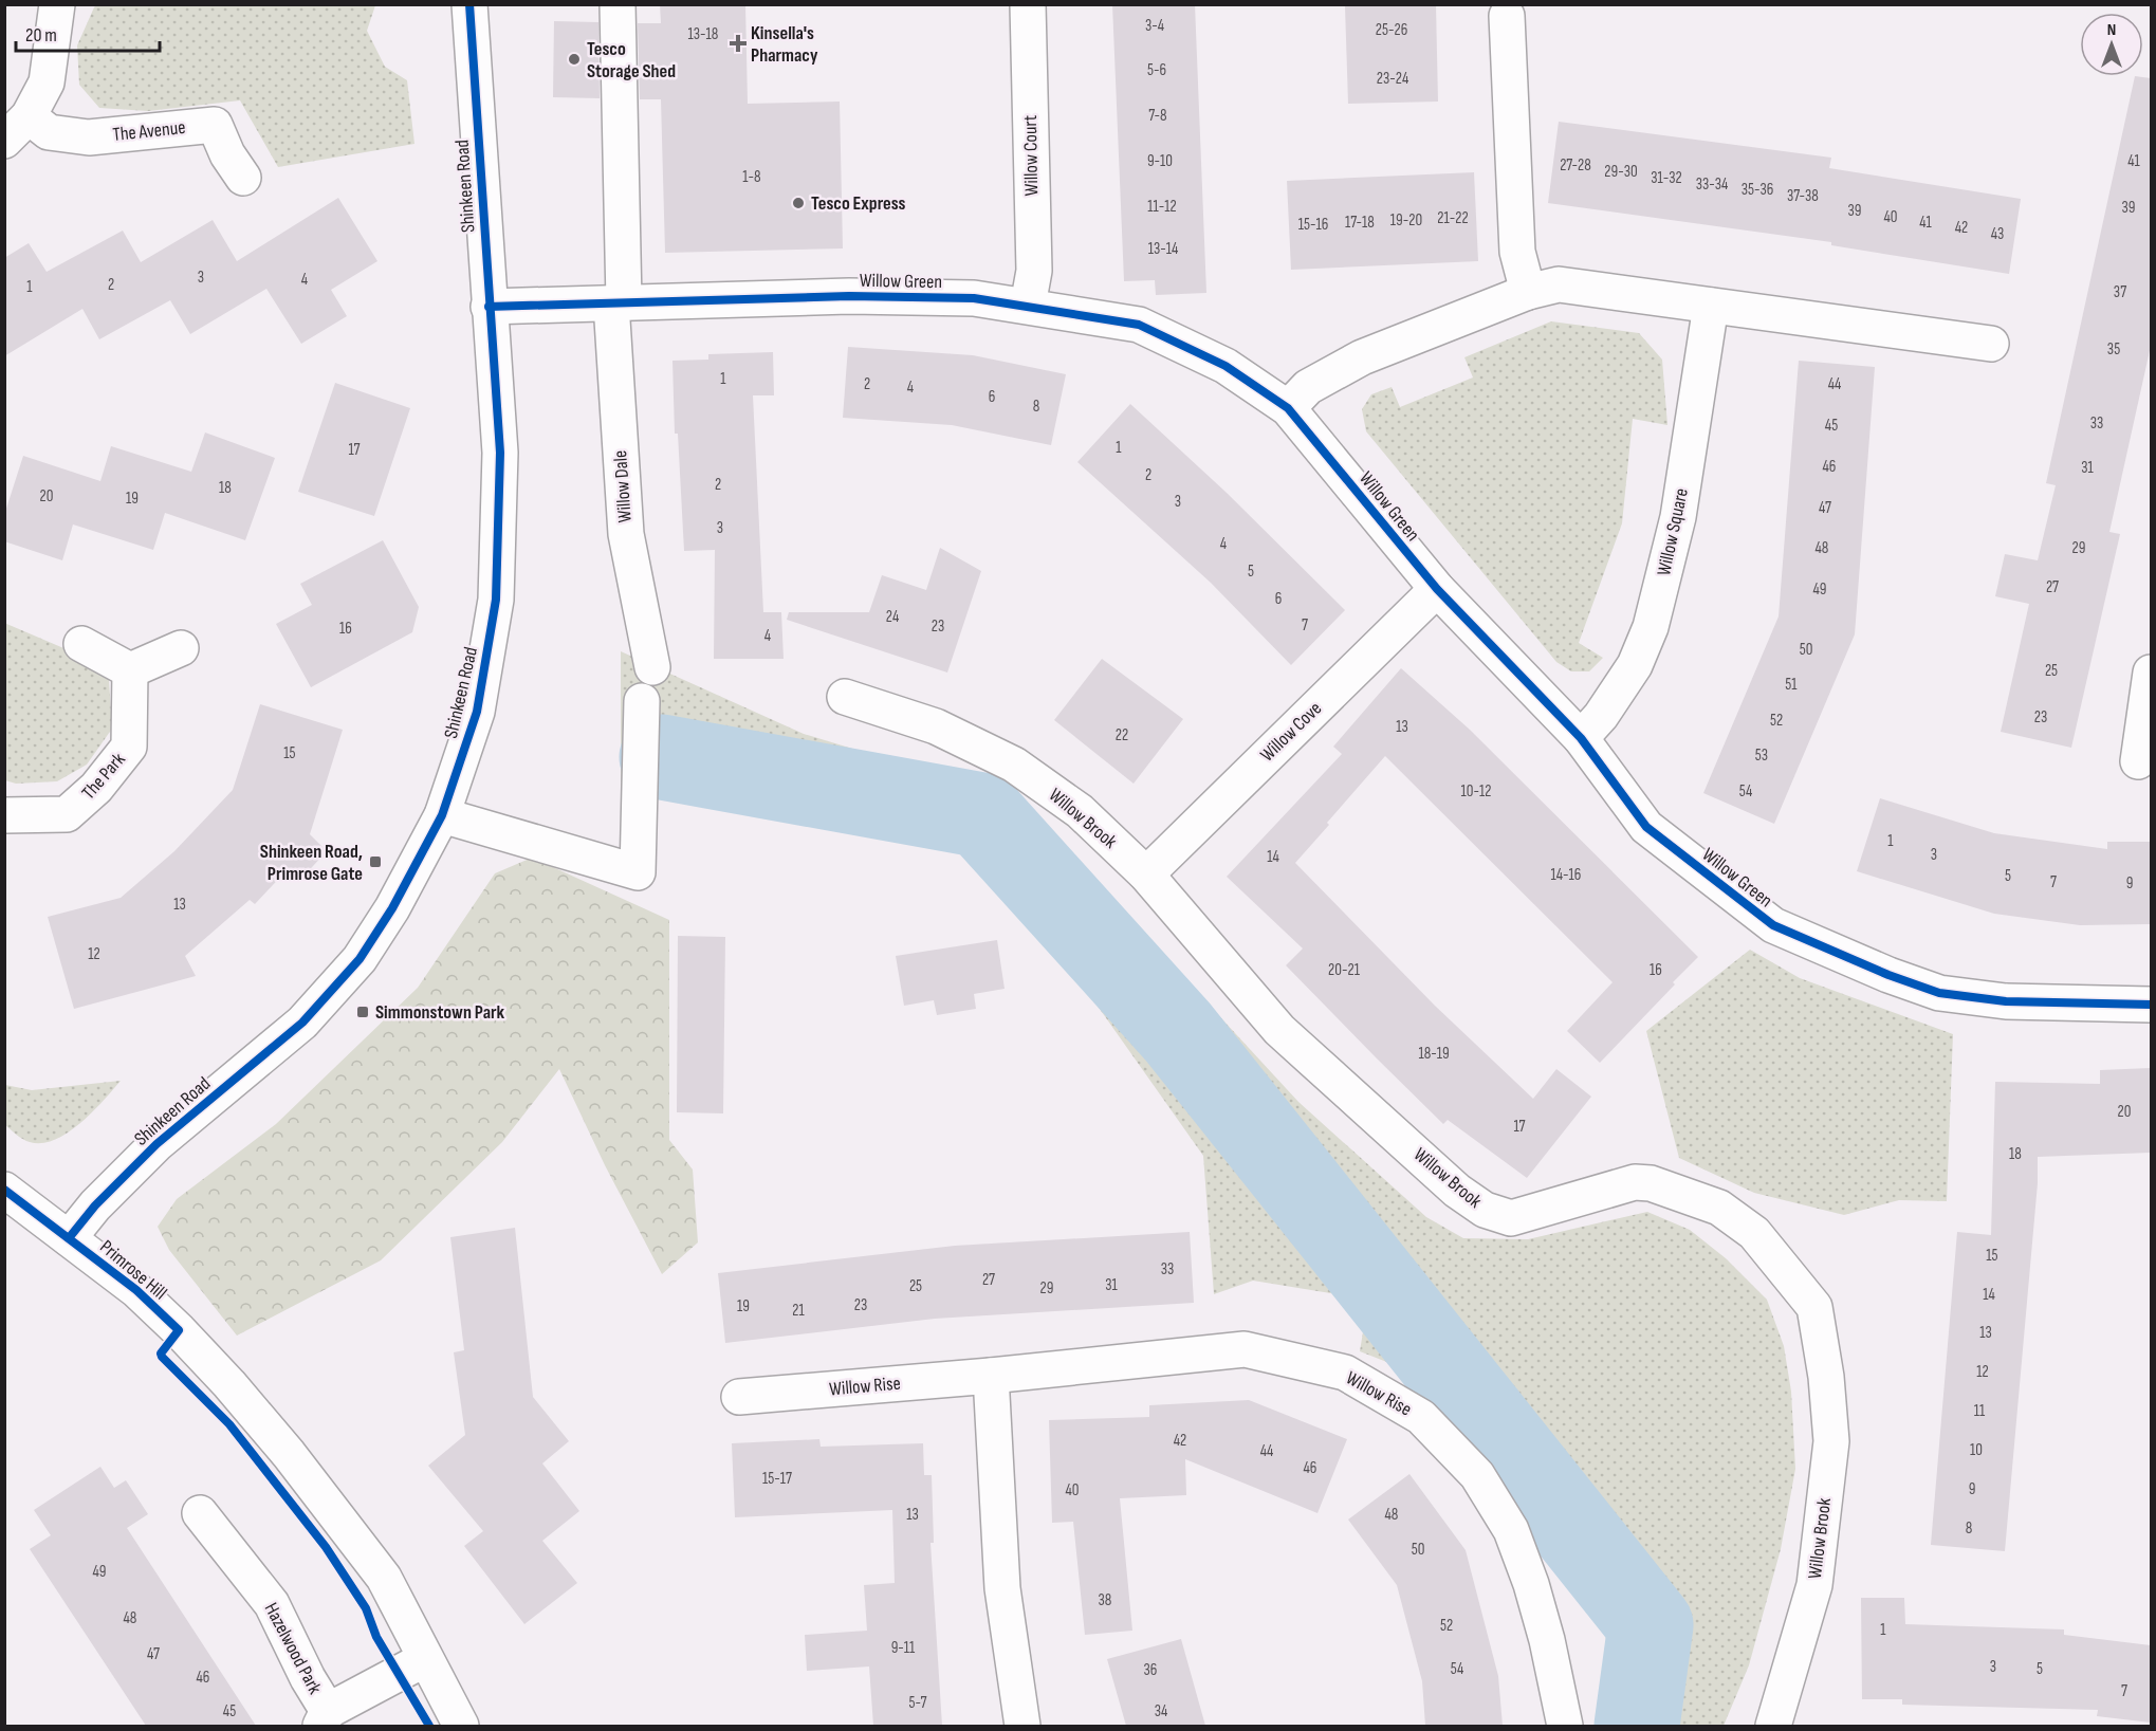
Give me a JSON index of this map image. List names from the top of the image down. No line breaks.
{"streets":{"street":["The Avenue","Willow Court","Shinkeen Road","Willow Green","Willow Dale","Willow Square","Willow Cove","The Park","Willow Brook","Primrose Hill","Willow Rise","Hazelwood Park"]},"crossings":[["Willow Court","Willow Green"],["Shinkeen Road","Willow Green"],["Shinkeen Road","Primrose Hill"],["Willow Green","Willow Dale"],["Willow Green","Willow Square"],["Willow Green","Willow Cove"],["Willow Cove","Willow Brook"]],"places":{"health":["Kinsella's Pharmacy"],"other":["Tesco Storage Shed","Tesco Express"],"transit":["Shinkeen Road, Primrose Gate","Simmonstown Park"]},"house_numbers":["3-4","25-26","13-18","5-6","23-24","7-8","9-10","41","27-28","29-30","1-8","31-32","33-34","35-36","37-38","11-12","39","39","40","21-22","19-20","17-18","41","15-16","42","43","13-14","3","4","2","1","37","35","1","2","44","4","6","8","33","45","1","17","46","31","2","2","18","20","19","3","47","3","4","48","29","5","27","49","6","24","7","23","16","4","50","25","51","23","52","13","22","15","53","10-12","54","1","3","14","14-16","5","7","9","13","12","20-21","16","18-19","20","17","18","15","33","27","31","25","29","14","23","19","21","13","12","11","42","10","44","46","15-17","9","40","13","48","8","50","49","38","48","52","1","9-11","47","3","54","5","36","46","7","5-7","45","34"],"scale_bar":"20 m","north":"top"}
